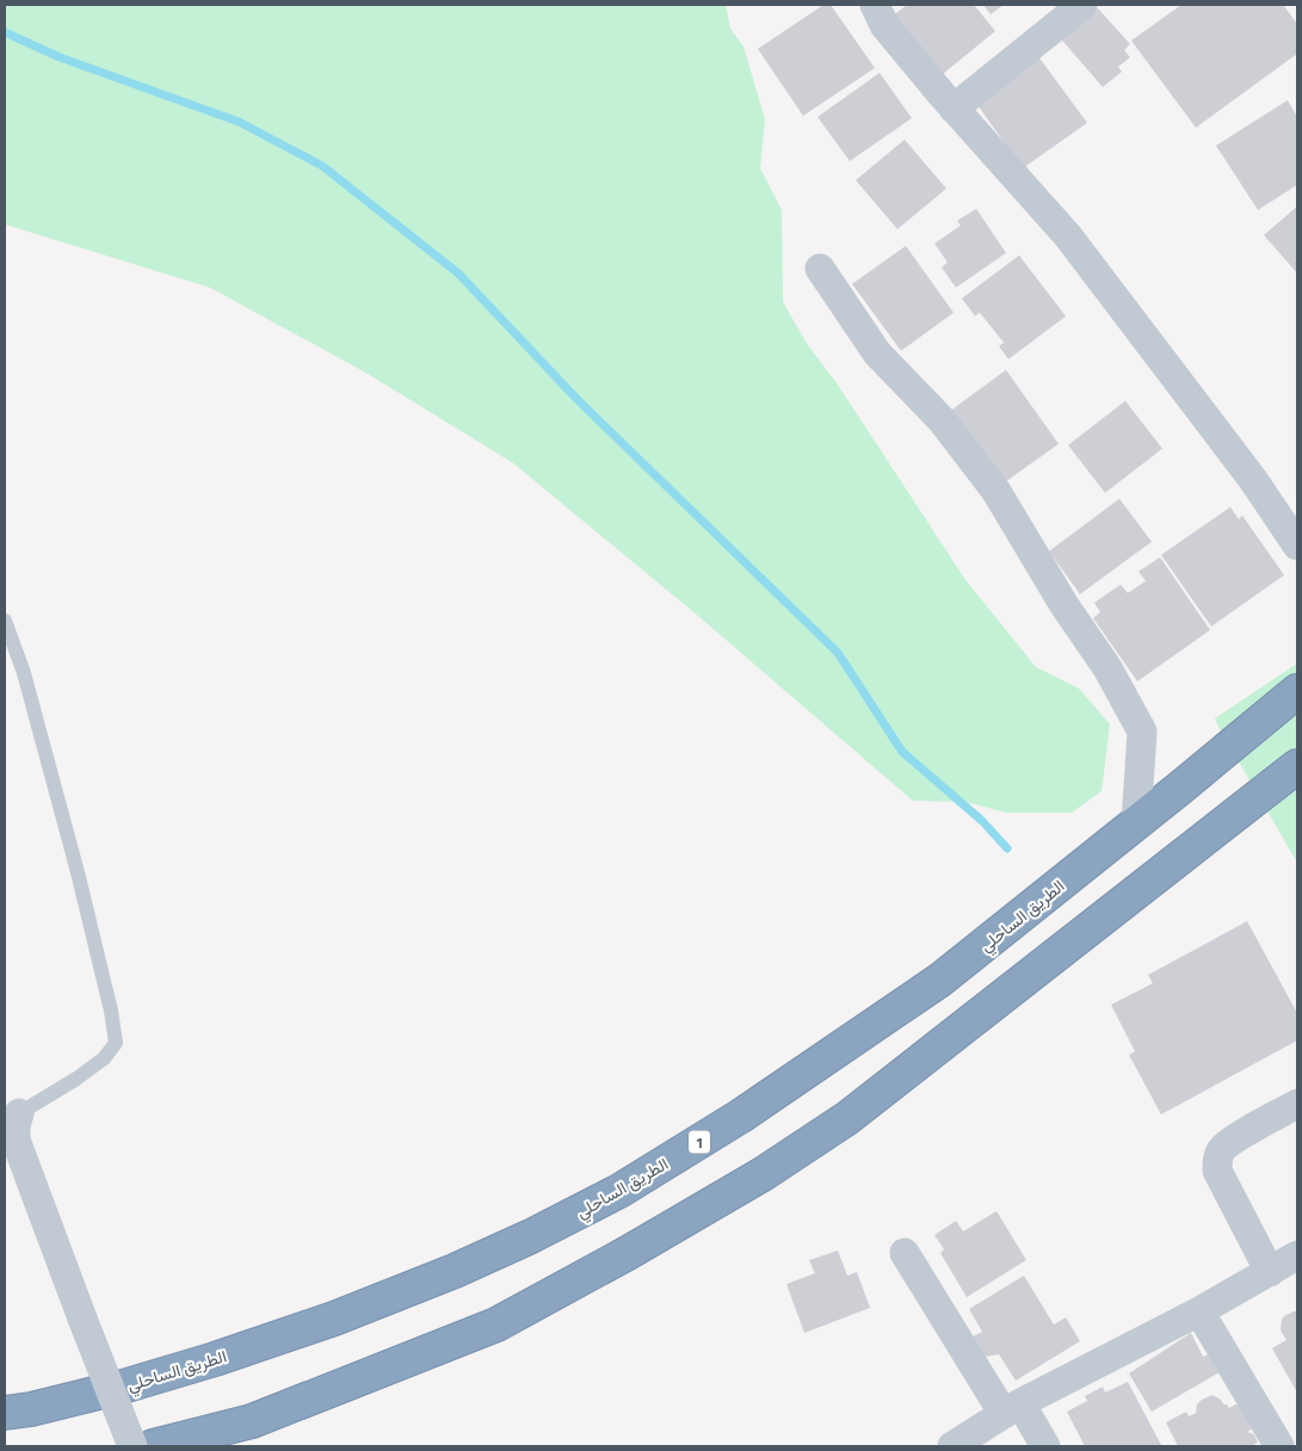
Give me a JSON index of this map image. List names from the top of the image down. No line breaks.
{"streets":{"highway":["الطريق الساحلي","1"]}}
